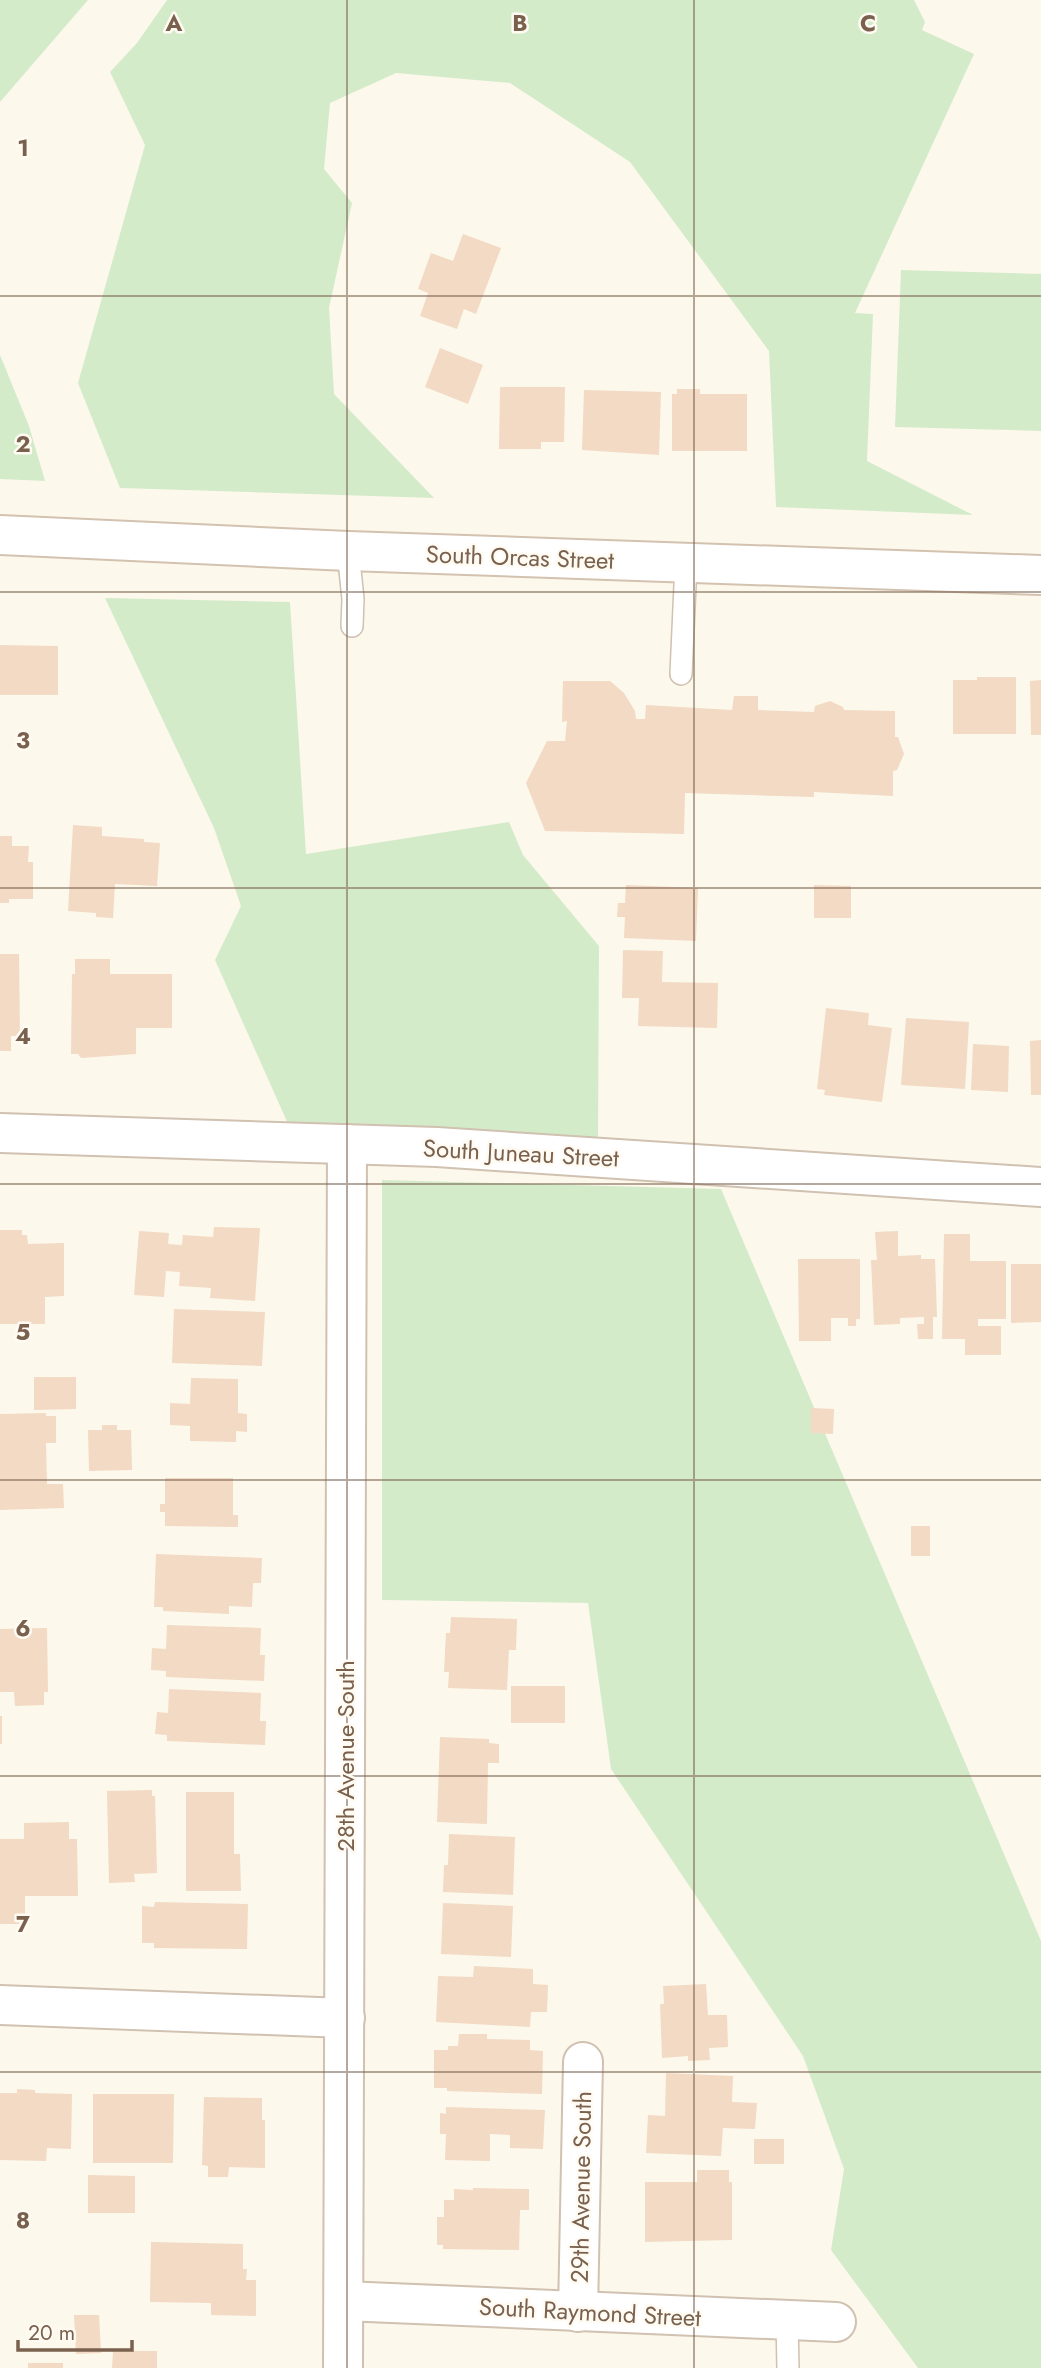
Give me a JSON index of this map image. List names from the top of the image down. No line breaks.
{"streets":{"street":["South Orcas Street","South Juneau Street","28th Avenue South","29th Avenue South","South Raymond Street"]},"crossings":[["South Juneau Street","28th Avenue South"],["28th Avenue South","South Raymond Street"],["29th Avenue South","South Raymond Street"]],"scale_bar":"20 m","grid":{"columns":["A","B","C"],"rows":["1","2","3","4","5","6","7","8"]}}
